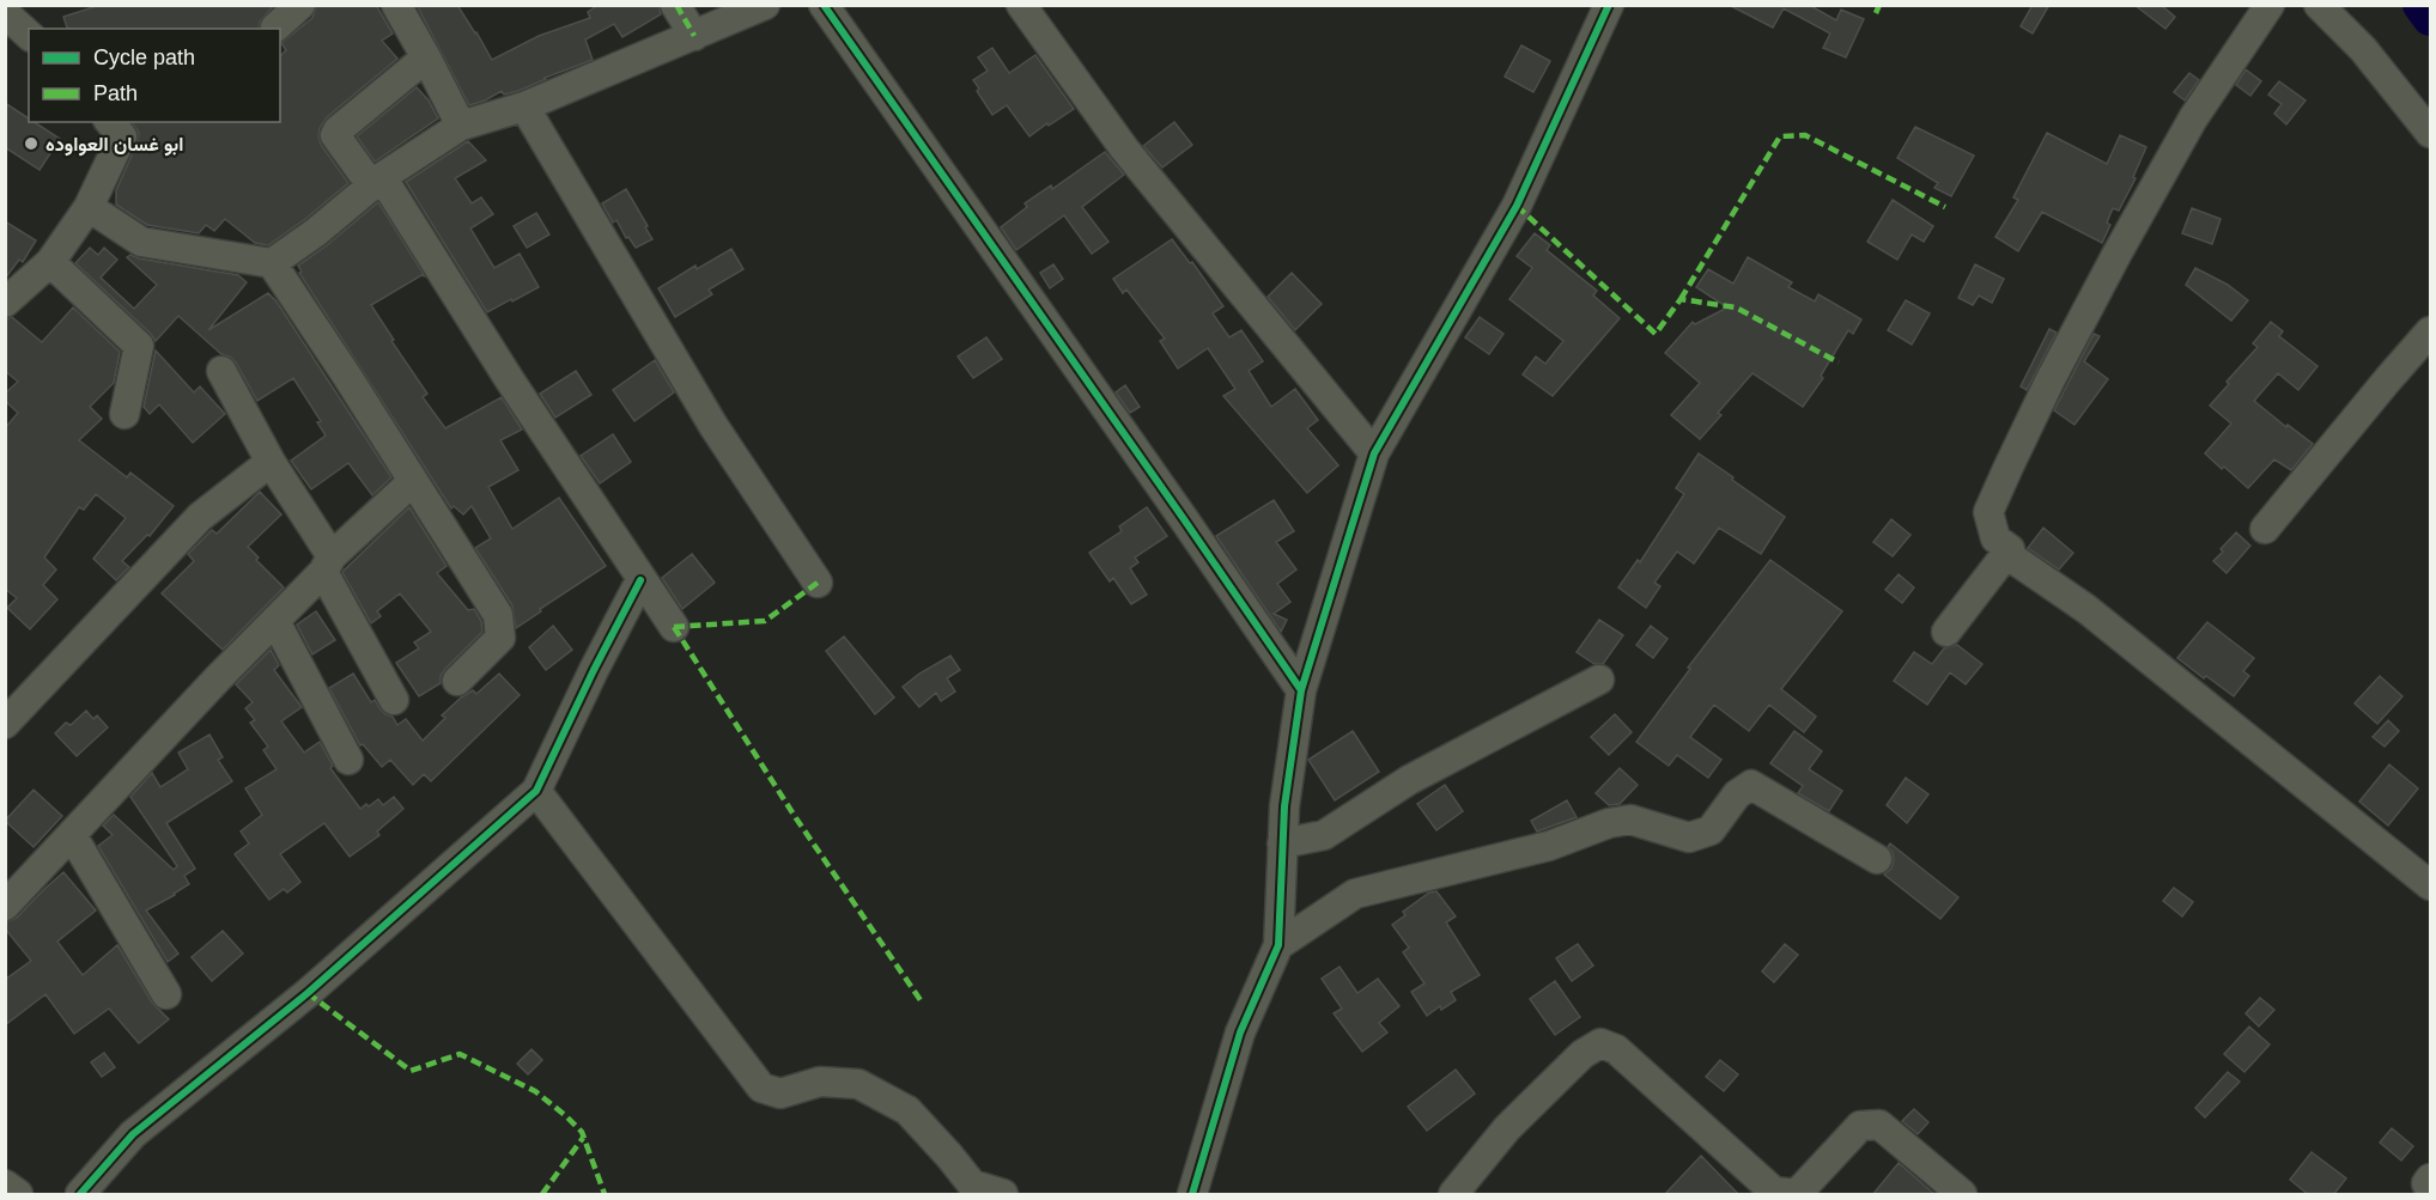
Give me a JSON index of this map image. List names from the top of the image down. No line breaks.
{"places":["ابو غسان العواوده"],"legend":["Cycle path","Path"]}
